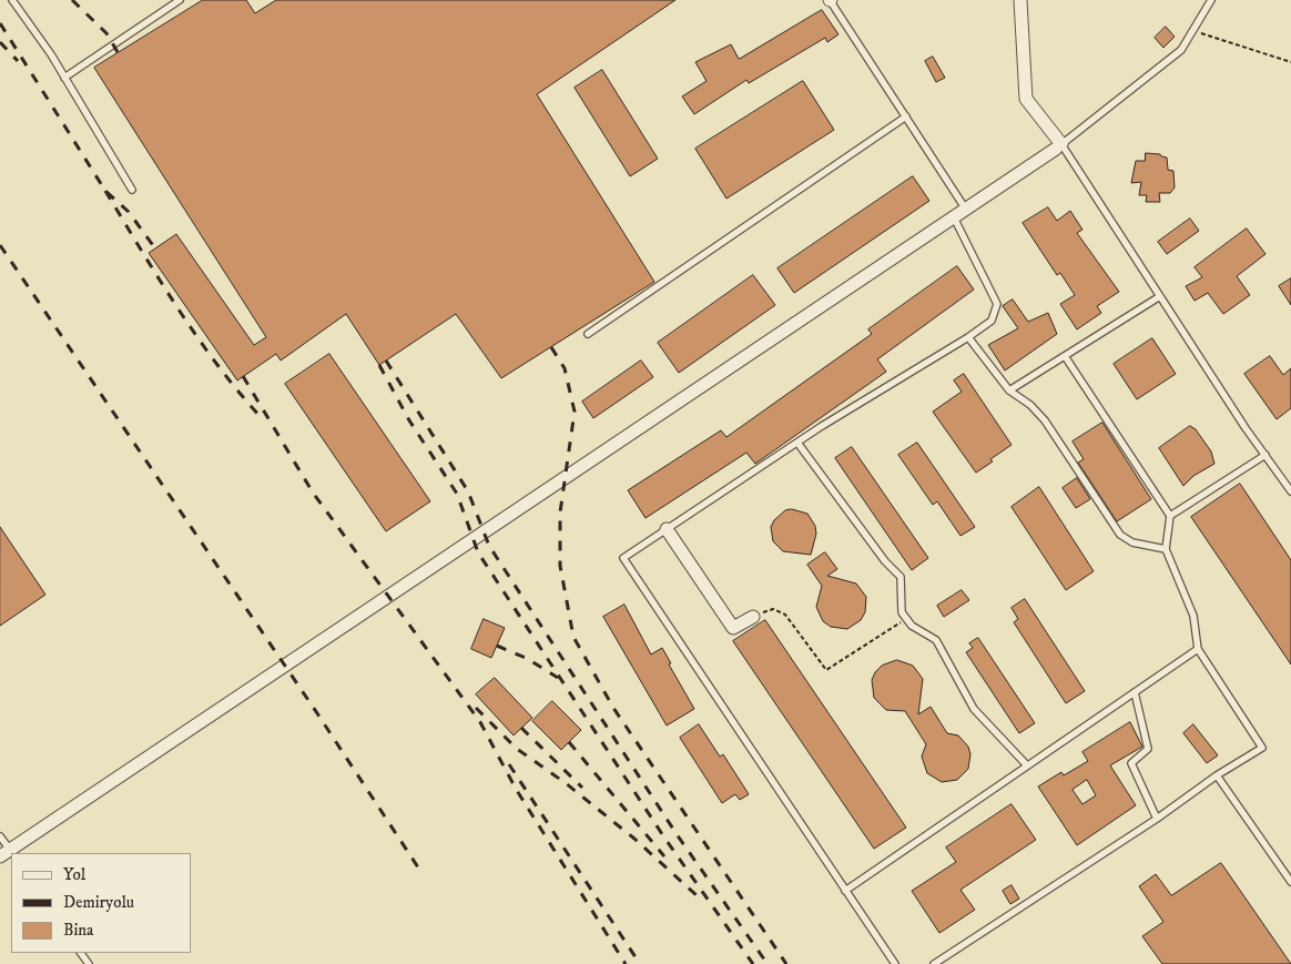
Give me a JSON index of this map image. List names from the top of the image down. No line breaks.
{"legend":["Yol","Demiryolu","Bina"]}
